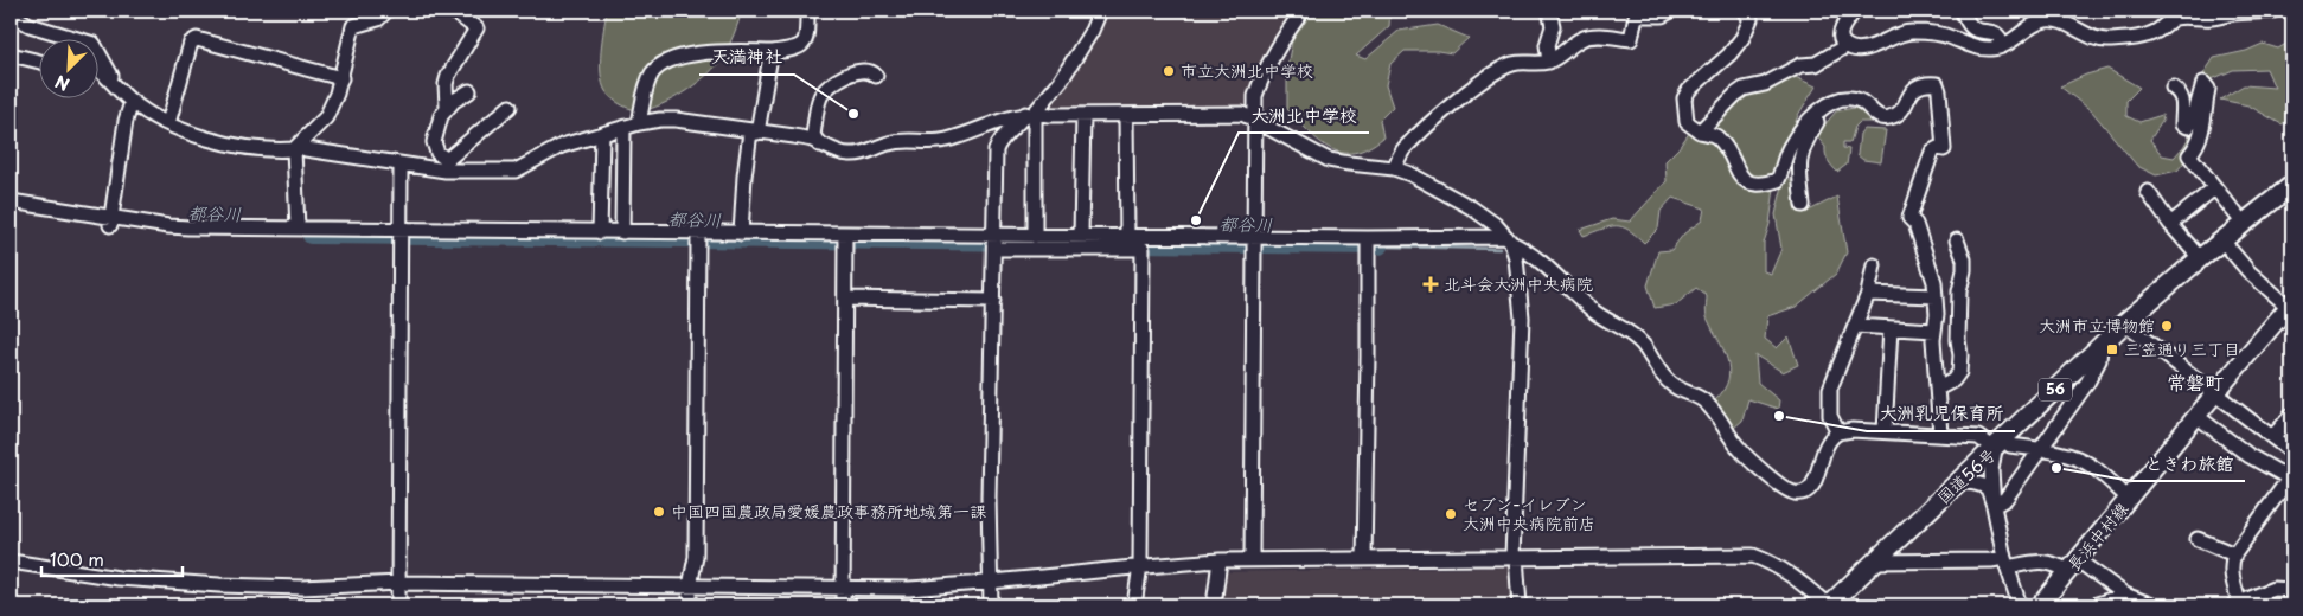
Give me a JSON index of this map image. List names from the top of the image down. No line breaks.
{"streets":{"highway":["56","国道56号"],"main road":["長浜中村線"]},"districts":["常磐町"],"water":["都谷川"],"places":{"other":["市立大洲北中学校","天満神社","大洲北中学校","大洲市立博物館","大洲乳児保育所","ときわ旅館","中国四国農政局愛媛農政事務所地域第一課","セブン-イレブン 大洲中央病院前店"],"health":["北斗会大洲中央病院"],"transit":["三笠通り三丁目"]},"scale_bar":"100 m","north":"bottom left"}
